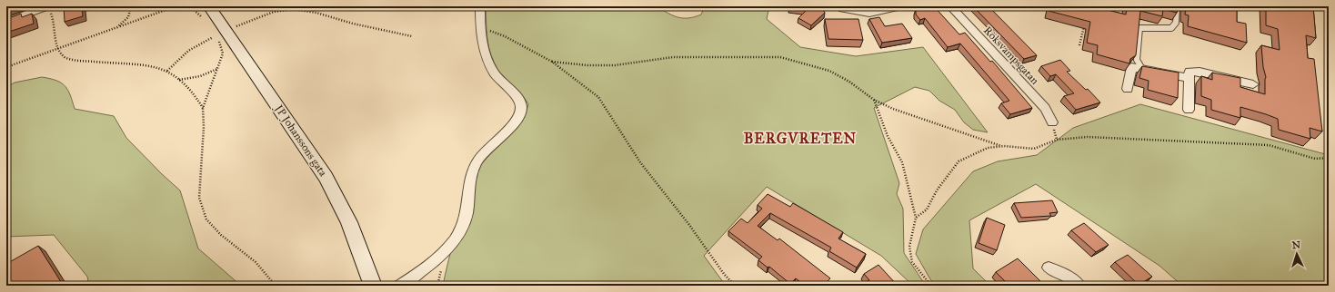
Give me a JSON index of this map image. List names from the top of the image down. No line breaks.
{"streets":{"street":["Röksvampsgatan","JP Johanssons gata"]},"districts":["BERGVRETEN"],"north":"top"}
